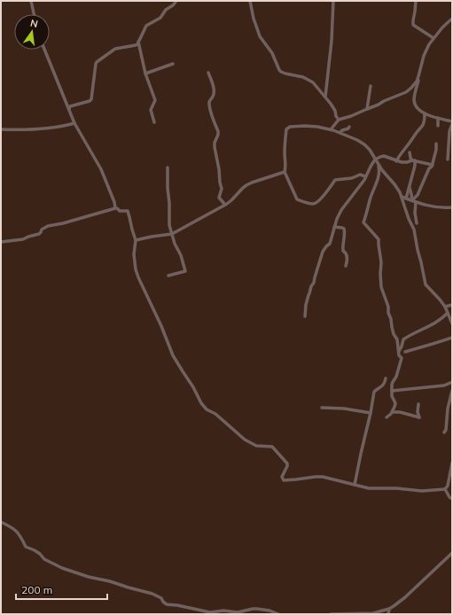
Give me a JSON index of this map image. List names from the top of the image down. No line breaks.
{"scale_bar":"200 m","north":"top"}
